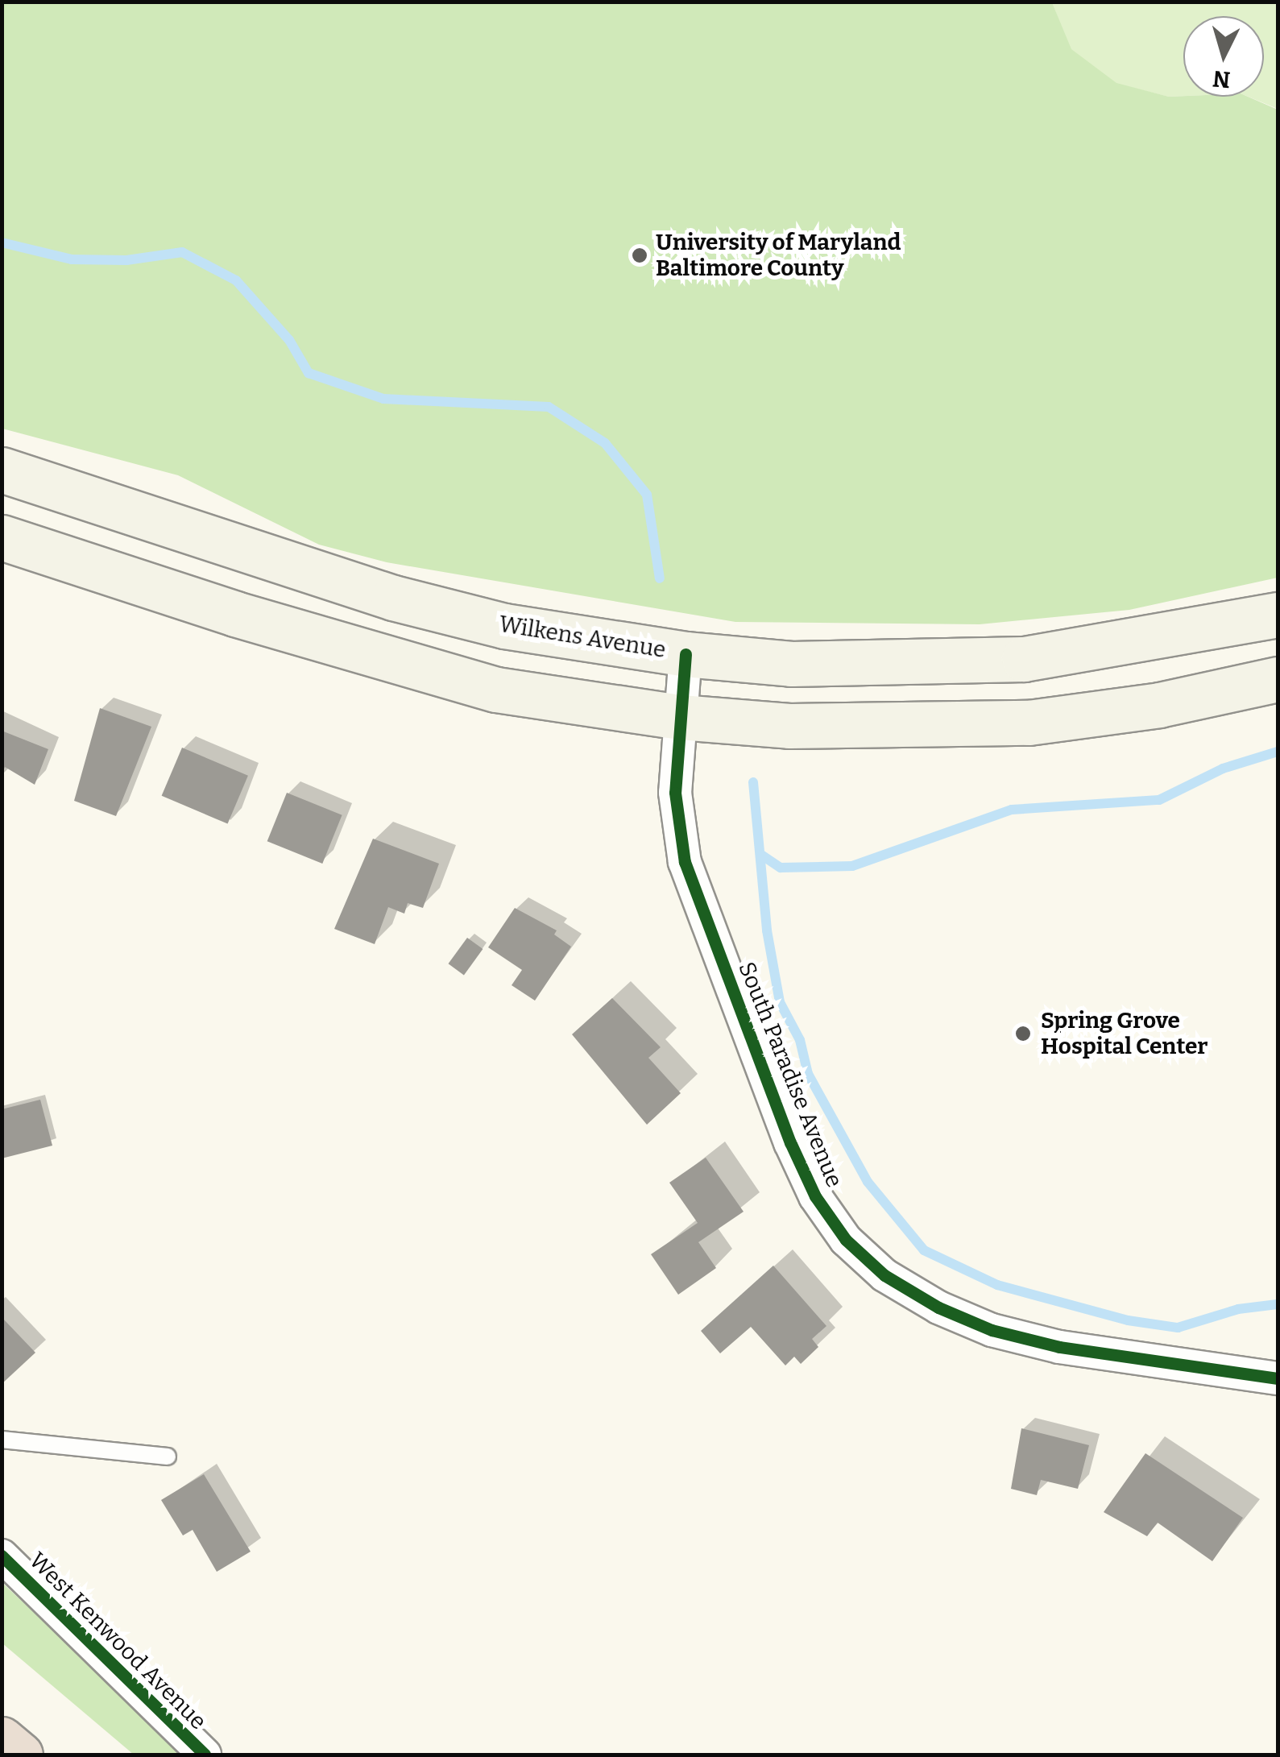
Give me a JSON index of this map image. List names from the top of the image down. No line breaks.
{"streets":{"main road":["Wilkens Avenue"],"street":["South Paradise Avenue","West Kenwood Avenue"]},"crossings":[["Wilkens Avenue","South Paradise Avenue"]],"places":["University of Maryland Baltimore County","Spring Grove Hospital Center"],"north":"bottom"}
